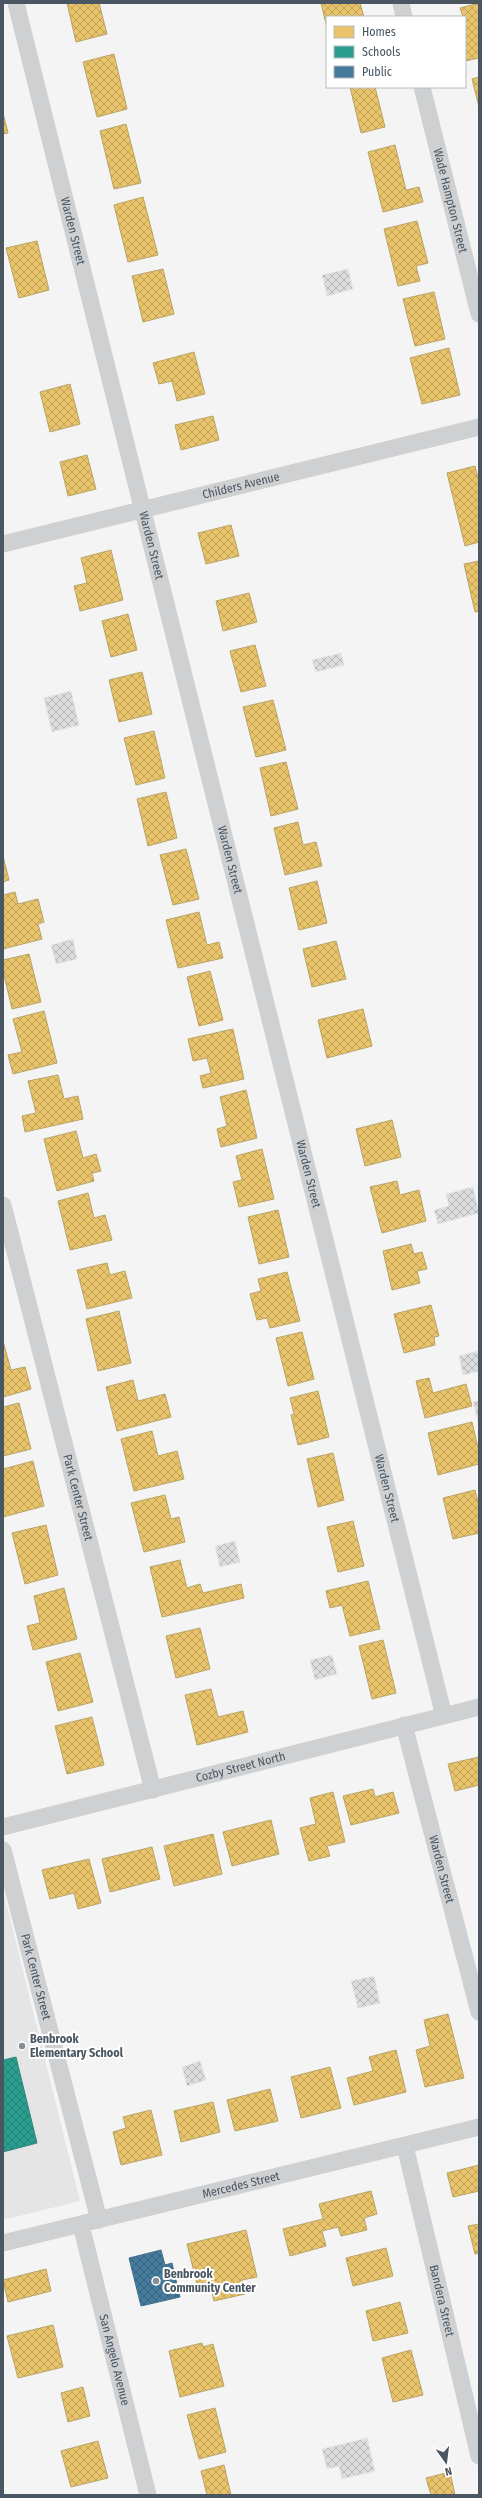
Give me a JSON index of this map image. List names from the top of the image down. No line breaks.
{"streets":{"street":["Wade Hampton Street","Warden Street","Childers Avenue","Park Center Street","Cozby Street North","Mercedes Street","Bandera Street","San Angelo Avenue"]},"crossings":[["Warden Street","Childers Avenue"],["Warden Street","Cozby Street North"],["Park Center Street","Cozby Street North"],["Park Center Street","Mercedes Street"],["Mercedes Street","Bandera Street"],["Mercedes Street","San Angelo Avenue"]],"places":["Benbrook Elementary School","Benbrook Community Center"],"legend":["Homes","Schools","Public"],"north":"bottom"}
